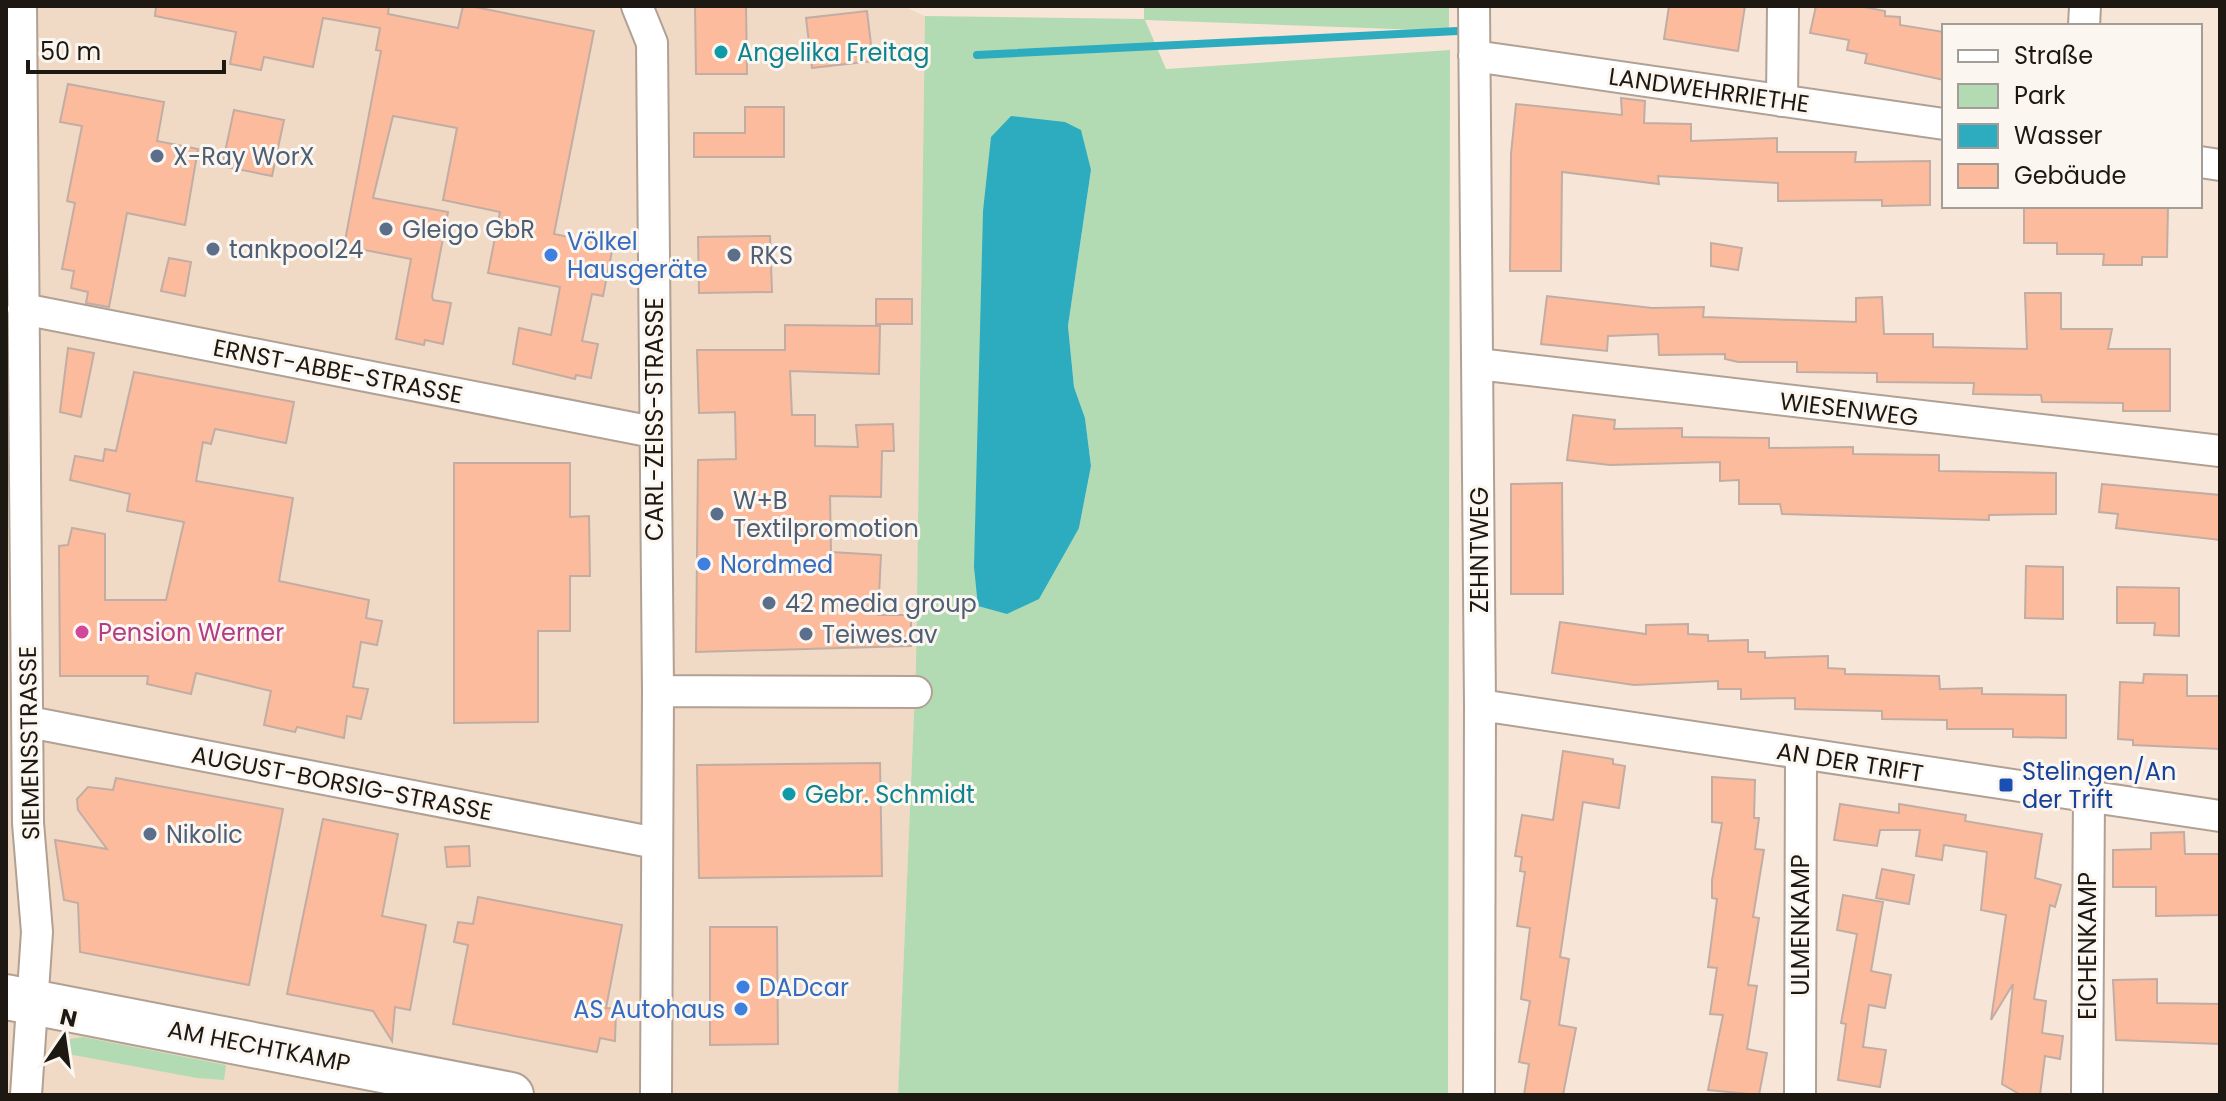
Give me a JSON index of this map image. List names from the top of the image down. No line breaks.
{"streets":{"street":["LANDWEHRRIETHE","ERNST-ABBE-STRASSE","WIESENWEG","CARL-ZEISS-STRASSE","ZEHNTWEG","SIEMENSSTRASSE","AN DER TRIFT","AUGUST-BORSIG-STRASSE","ULMENKAMP","EICHENKAMP","AM HECHTKAMP"]},"crossings":[["LANDWEHRRIETHE","ZEHNTWEG"],["ERNST-ABBE-STRASSE","CARL-ZEISS-STRASSE"],["ERNST-ABBE-STRASSE","SIEMENSSTRASSE"],["WIESENWEG","ZEHNTWEG"],["CARL-ZEISS-STRASSE","AUGUST-BORSIG-STRASSE"],["ZEHNTWEG","AN DER TRIFT"],["SIEMENSSTRASSE","AUGUST-BORSIG-STRASSE"],["SIEMENSSTRASSE","AM HECHTKAMP"],["AN DER TRIFT","ULMENKAMP"],["AN DER TRIFT","EICHENKAMP"]],"places":{"other":["Angelika Freitag","X-Ray WorX","Gleigo GbR","tankpool24","Völkel Hausgeräte","RKS","W+B Textilpromotion","Nordmed","42 media group","Pension Werner","Teiwes.av","Gebr. Schmidt","Nikolic","DADcar","AS Autohaus"],"transit":["Stelingen/An der Trift"]},"legend":["Straße","Park","Wasser","Gebäude"],"scale_bar":"50 m","north":"top"}
